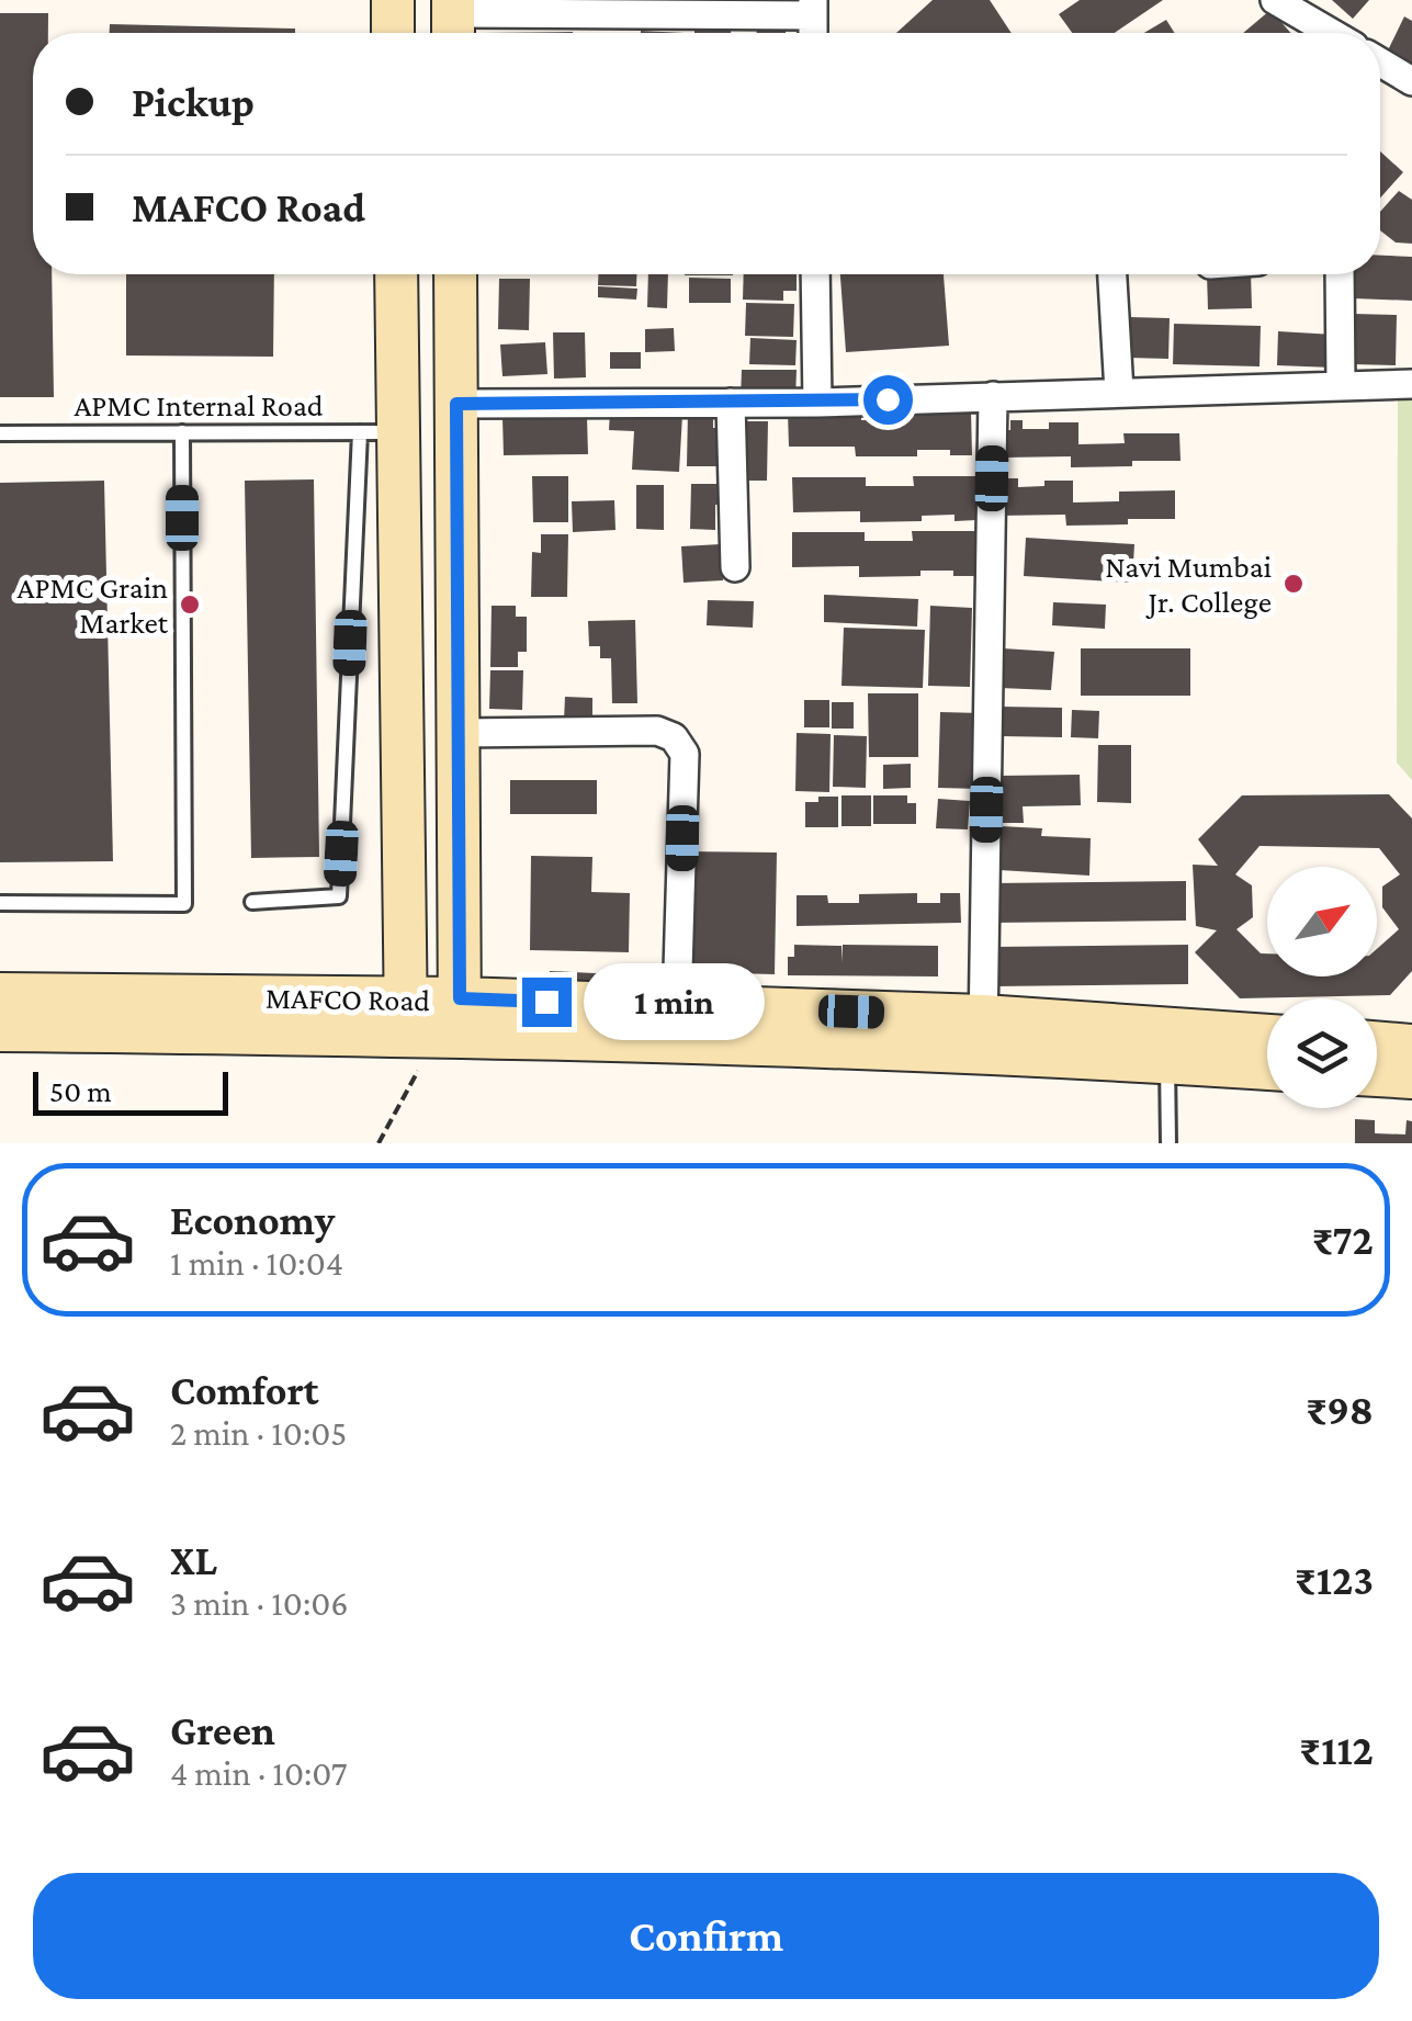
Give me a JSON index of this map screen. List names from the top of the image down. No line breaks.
{"streets":{"main road":["MAFCO Road"],"lane":["APMC Internal Road"]},"places":["Navi Mumbai Jr. College","APMC Grain Market"],"scale_bar":"50 m","north":"top right","page":{"banner":["Pickup","MAFCO Road"],"bubble":"1 min","scale":"50 m","list":[{"name":"Economy","note":"1 min · 10:04","value":"₹72"},{"name":"Comfort","note":"2 min · 10:05","value":"₹98"},{"name":"XL","note":"3 min · 10:06","value":"₹123"},{"name":"Green","note":"4 min · 10:07","value":"₹112"}],"buttons":"Confirm"}}
